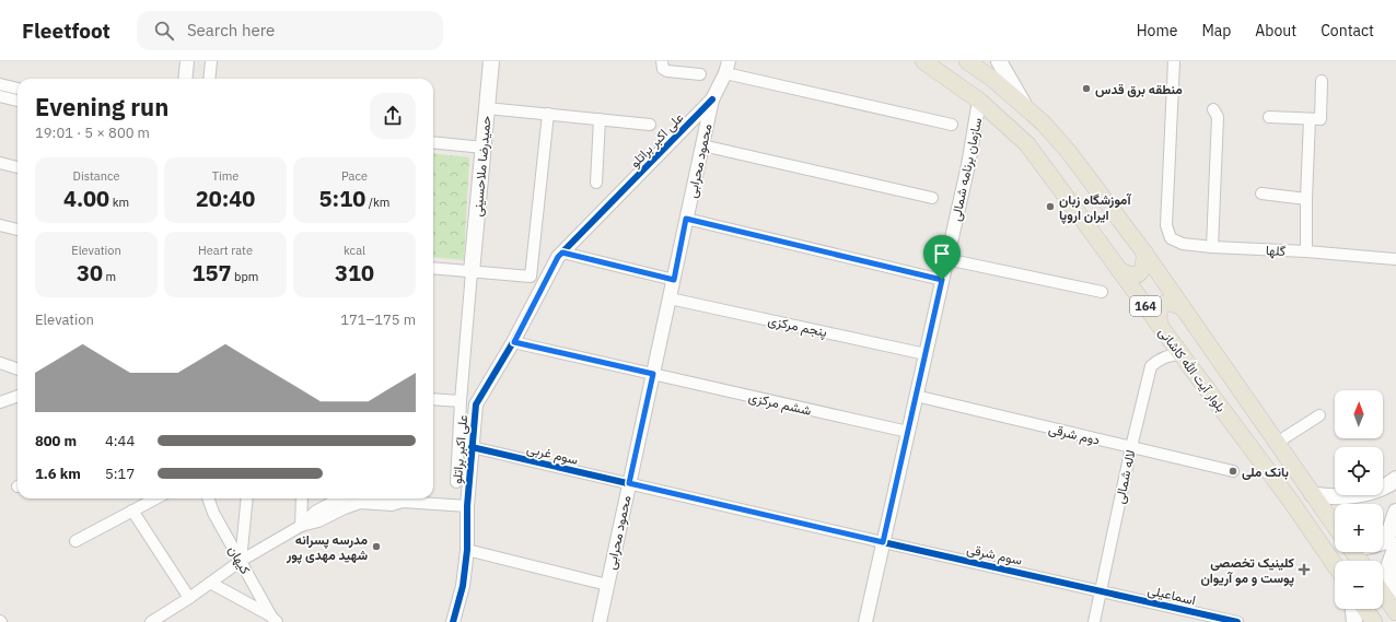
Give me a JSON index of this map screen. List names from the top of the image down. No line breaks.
{"streets":{"main road":["حمیدرضا ملاحسینی","164","بلوار آیت الله کاشانی"],"street":["علی اکبر براتلو","محمود محرابی","سازمان برنامه شمالی","گلها","پنجم مرکزی","ششم مرکزی","دوم شرقی","سوم غربی","لاله شمالی","سوم شرقی","کیهان","اسماعیلی"]},"crossings":[["علی اکبر براتلو","محمود محرابی"],["علی اکبر براتلو","ششم مرکزی"],["علی اکبر براتلو","سوم غربی"],["محمود محرابی","پنجم مرکزی"],["محمود محرابی","ششم مرکزی"],["محمود محرابی","سوم غربی"],["سازمان برنامه شمالی","پنجم مرکزی"],["سازمان برنامه شمالی","بلوار آیت الله کاشانی"],["سازمان برنامه شمالی","ششم مرکزی"],["سازمان برنامه شمالی","دوم شرقی"],["سازمان برنامه شمالی","سوم غربی"],["سازمان برنامه شمالی","سوم شرقی"],["بلوار آیت الله کاشانی","لاله شمالی"],["دوم شرقی","لاله شمالی"],["سوم غربی","سوم شرقی"],["لاله شمالی","سوم شرقی"],["لاله شمالی","اسماعیلی"],["سوم شرقی","اسماعیلی"]],"places":{"other":["منطقه برق قدس","آموزشگاه زبان ایران اروپا","بانک ملی","مدرسه پسرانه شهید مهدی پور"],"health":["کلینیک تخصصی پوست و مو آریوان"]},"north":"top","page":{"header":"Fleetfoot","search":"Search here","nav":["Home","Map","About","Contact"],"heading":["Evening run","19:01 · 5 × 800 m"],"stats":[["Distance","4.00 km"],["Time","20:40"],["Pace","5:10 /km"],["Elevation","30 m"],["Heart rate","157 bpm"],["kcal","310"]],"chart":["Elevation","171–175 m"],"map_buttons":["+","−"],"list":[{"name":"800 m","note":"4:44"},{"name":"1.6 km","note":"5:17"}]}}
